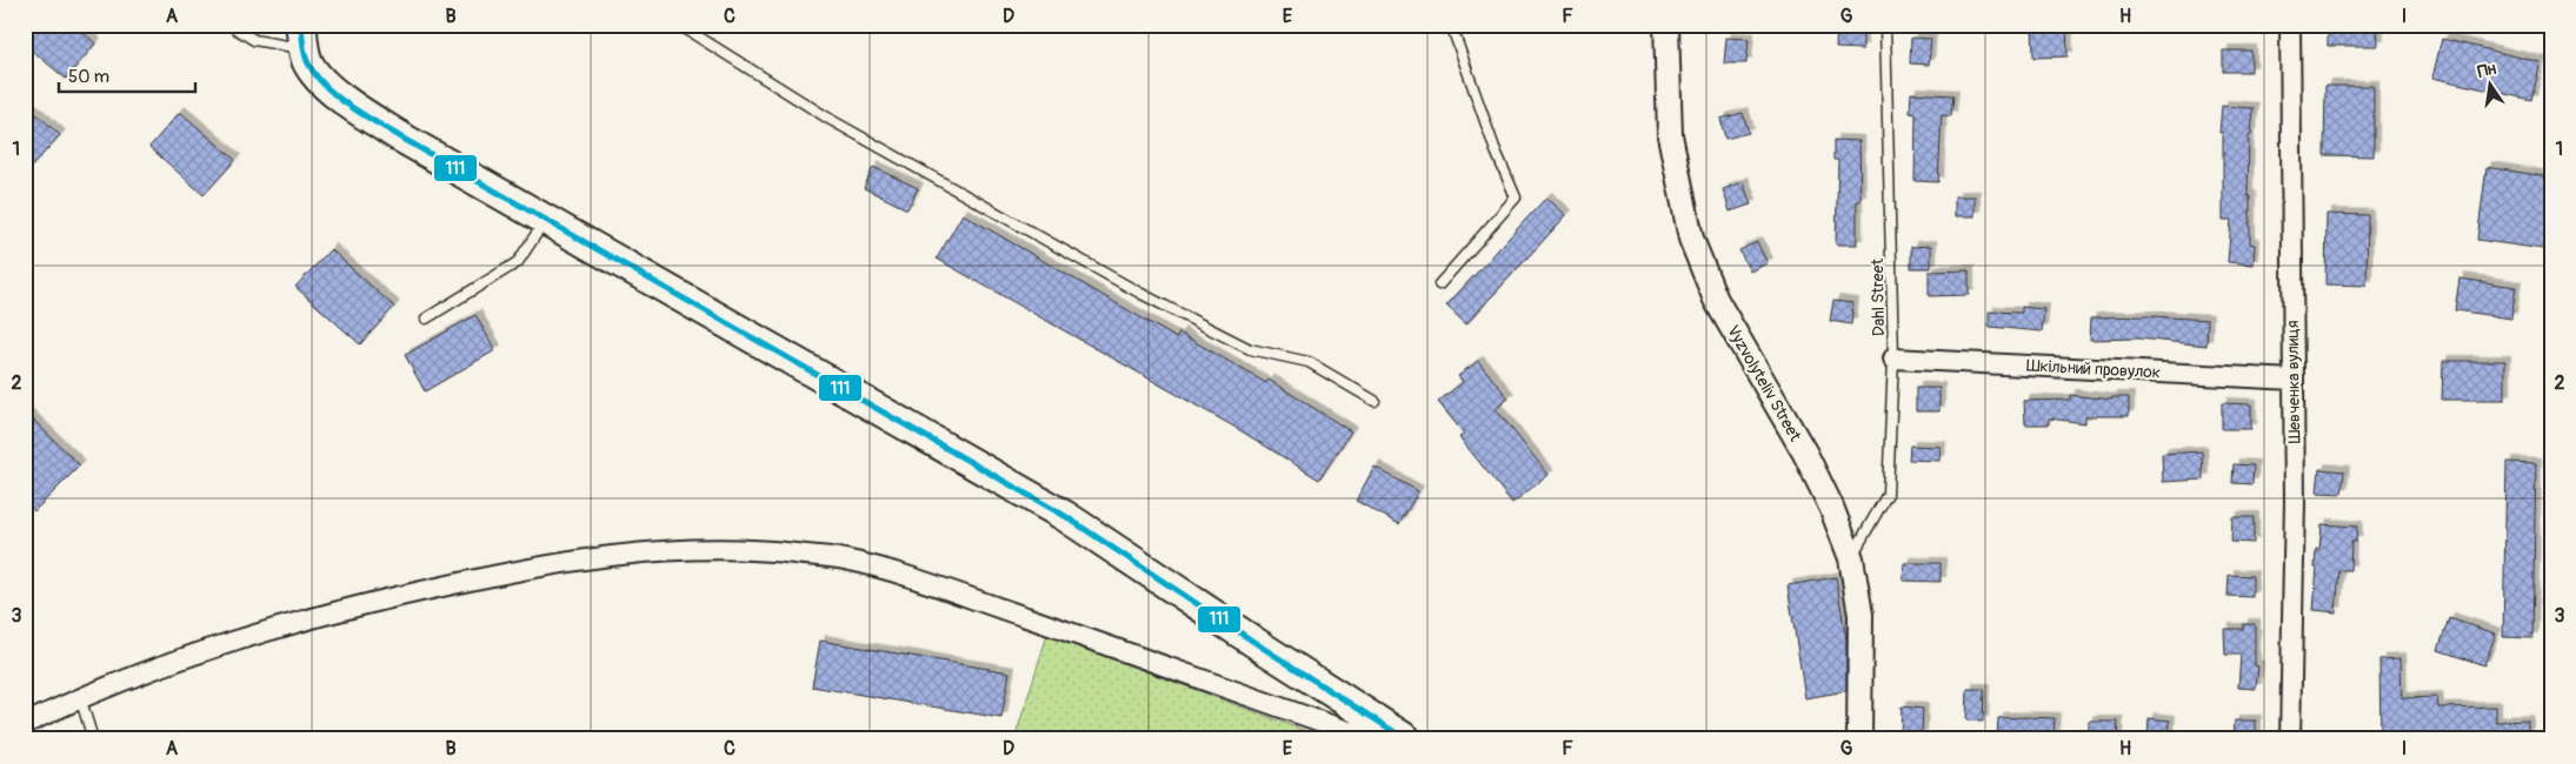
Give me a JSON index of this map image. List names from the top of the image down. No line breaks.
{"streets":{"street":["Шкільний провулок","Шевченка вулиця","Vyzvolyteliv Street"],"lane":["Dahl Street"]},"crossings":[["Dahl Street","Шкільний провулок"],["Dahl Street","Vyzvolyteliv Street"],["Шкільний провулок","Шевченка вулиця"]],"lines":["transit line 111"],"scale_bar":"50 m","north":"top","grid":{"columns":["A","B","C","D","E","F","G","H","I"],"rows":["1","2","3"]}}
